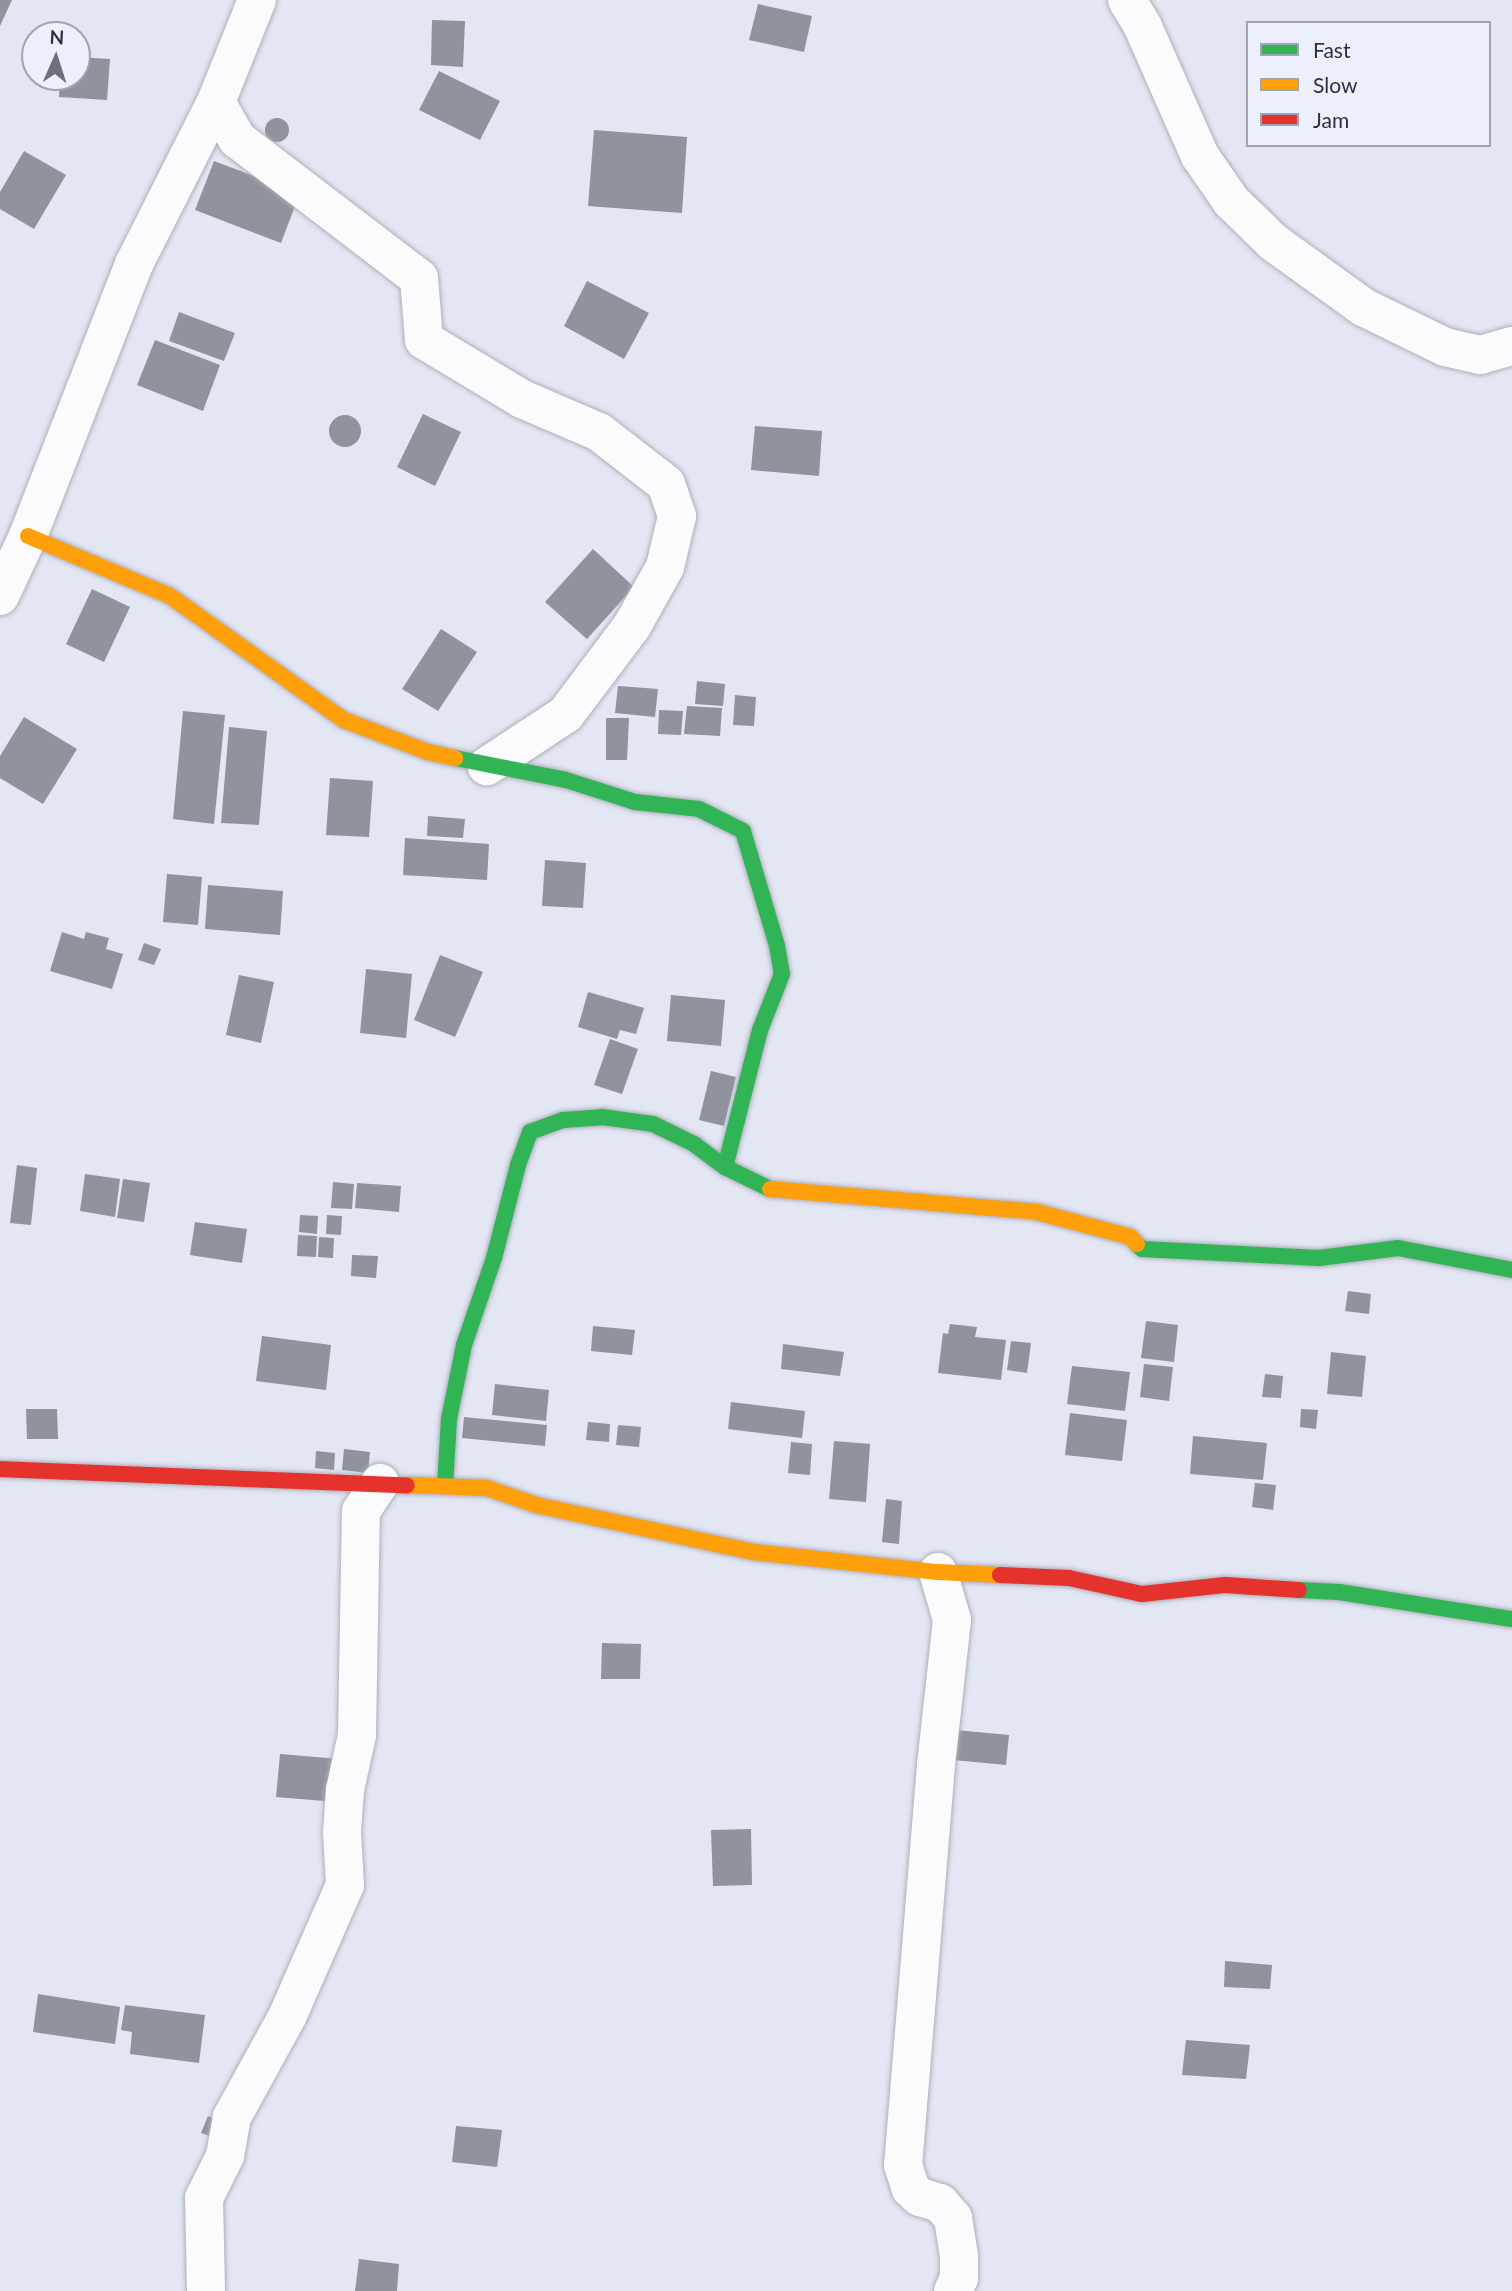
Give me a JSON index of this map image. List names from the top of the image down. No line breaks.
{"legend":["Fast","Slow","Jam"],"north":"top"}
